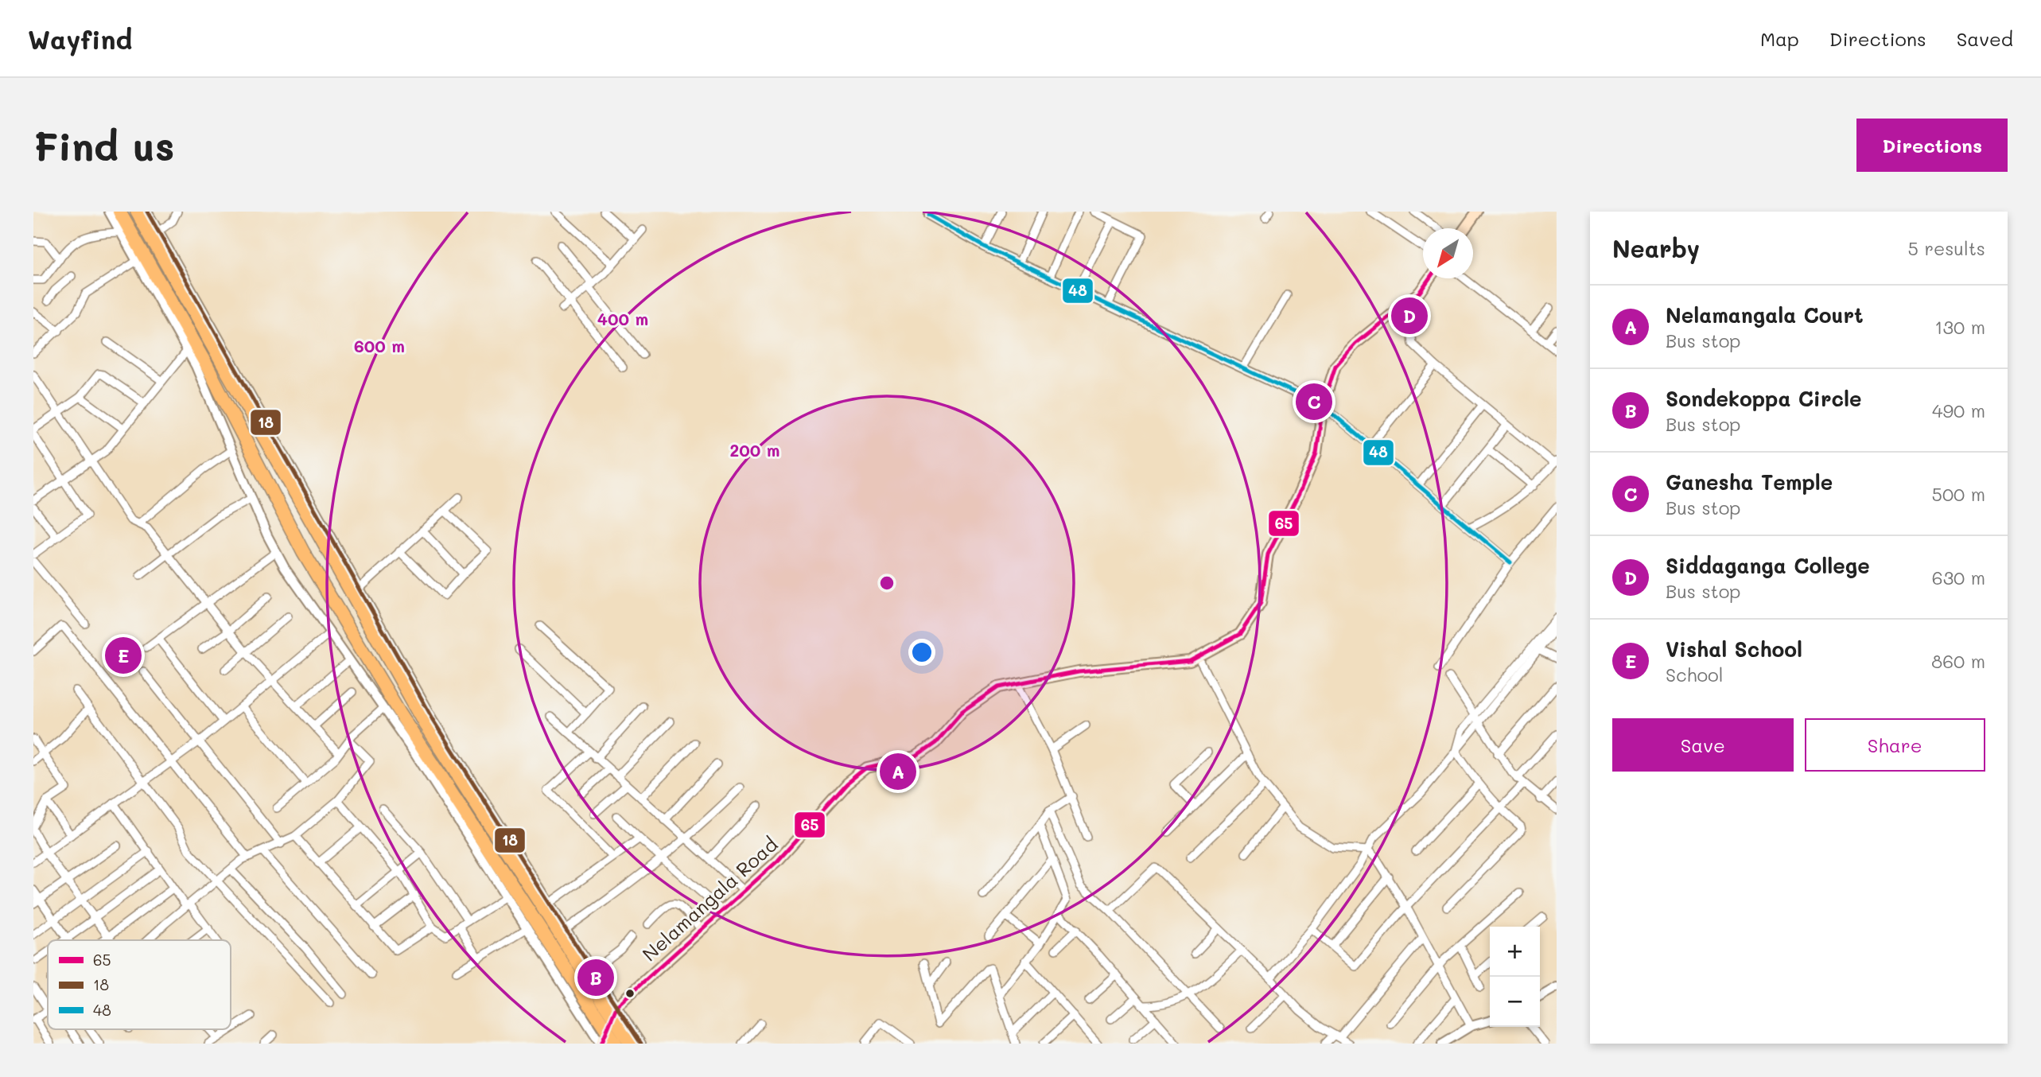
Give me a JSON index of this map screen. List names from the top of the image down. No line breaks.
{"streets":{"main road":["Nelamangala Road"]},"lines":["transit line 18","transit line 48","transit line 65"],"legend":["65","18","48"],"north":"bottom left","page":{"header":"Wayfind","nav":["Map","Directions","Saved"],"buttons":["Directions",["Save","Share"]],"title":"Find us","heading":["Nearby","5 results"],"list":[{"mark":"A","name":"Nelamangala Court","note":"Bus stop","value":"130 m"},{"mark":"B","name":"Sondekoppa Circle","note":"Bus stop","value":"490 m"},{"mark":"C","name":"Ganesha Temple","note":"Bus stop","value":"500 m"},{"mark":"D","name":"Siddaganga College","note":"Bus stop","value":"630 m"},{"mark":"E","name":"Vishal School","note":"School","value":"860 m"}],"pins":["D","C","E","A","B"],"map_buttons":["+","−"]},"rings":["400 m","600 m","200 m"]}
